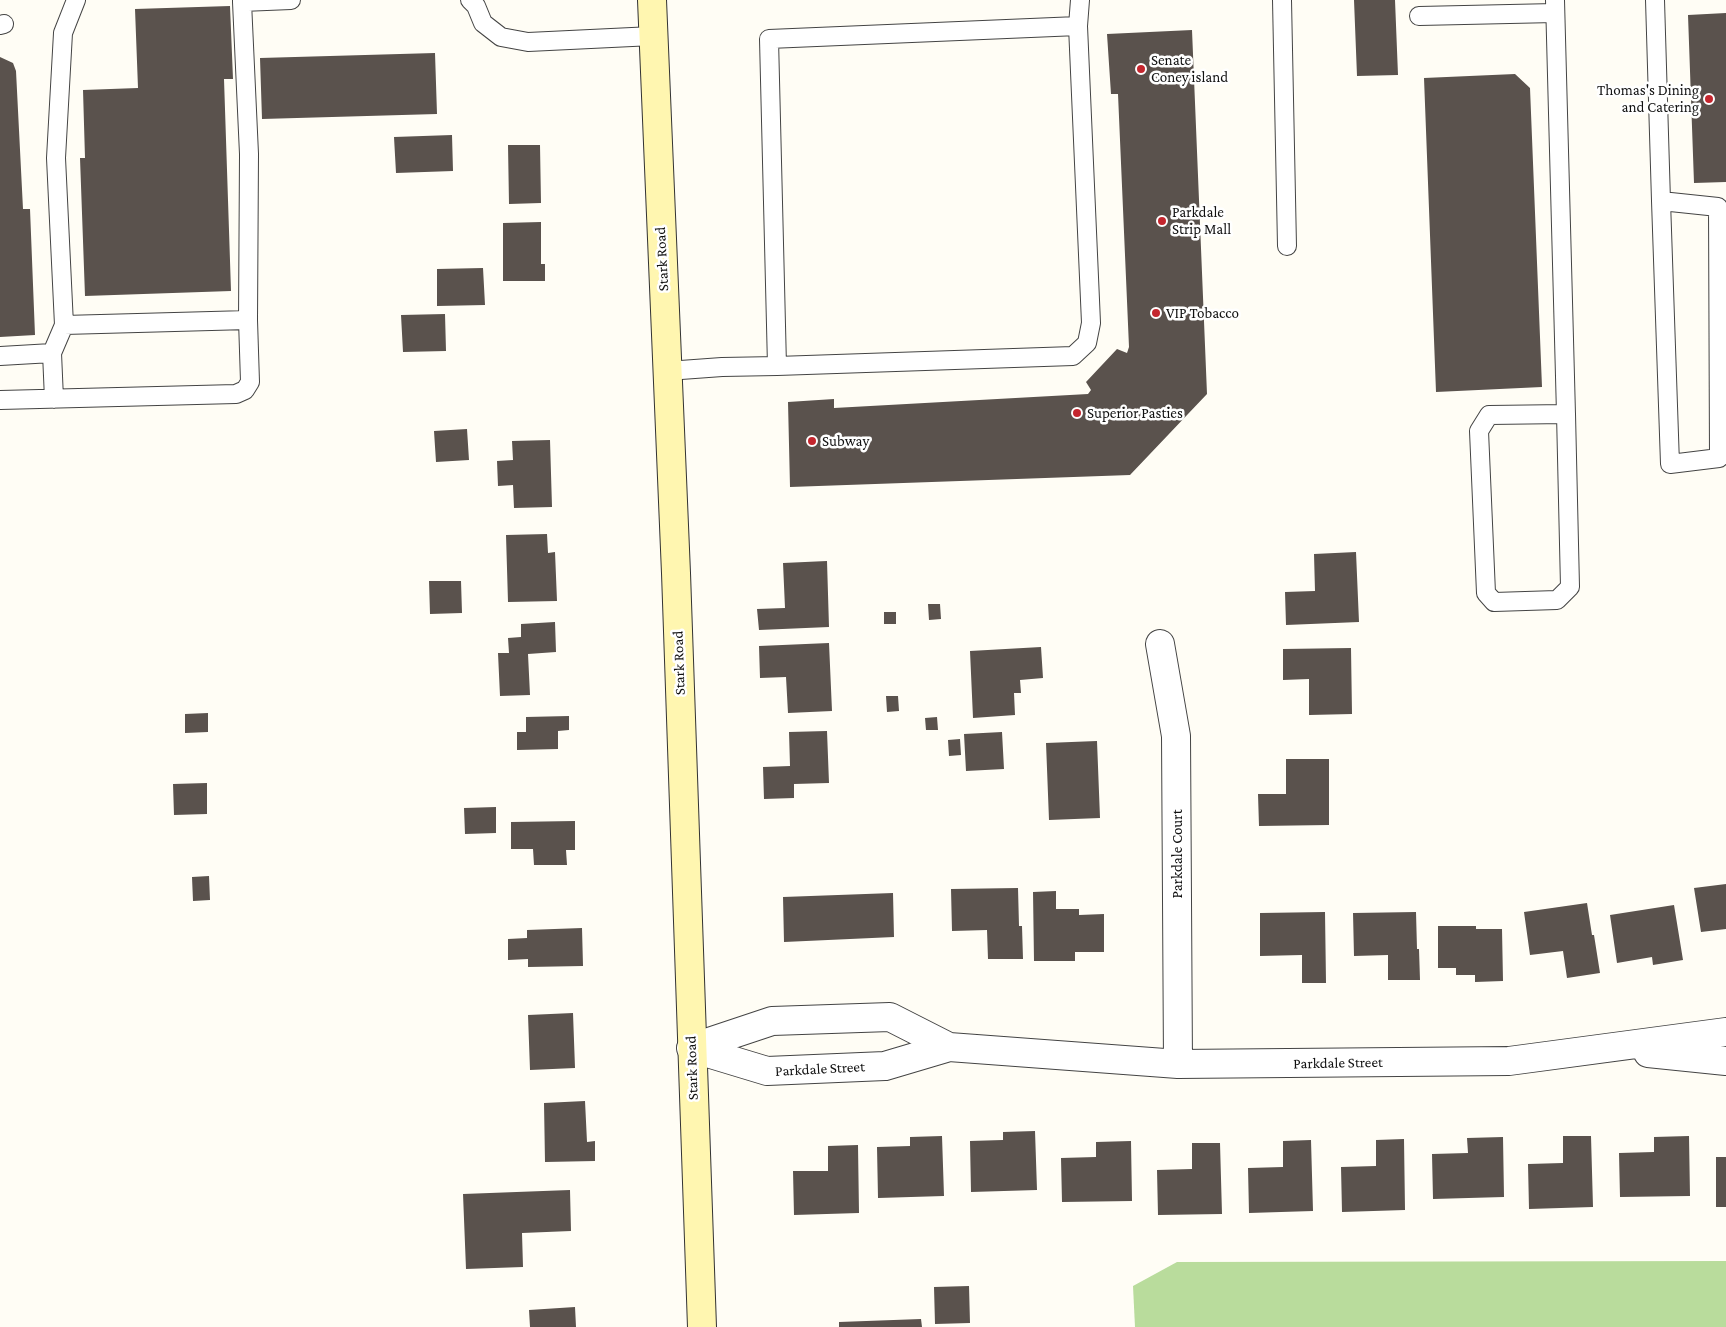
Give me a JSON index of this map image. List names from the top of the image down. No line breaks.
{"streets":{"street":["Stark Road","Parkdale Court","Parkdale Street"]},"crossings":[["Stark Road","Parkdale Street"],["Parkdale Court","Parkdale Street"]],"places":["Senate Coney island","Thomas's Dining and Catering","Parkdale Strip Mall","VIP Tobacco","Superior Pasties","Subway"]}
